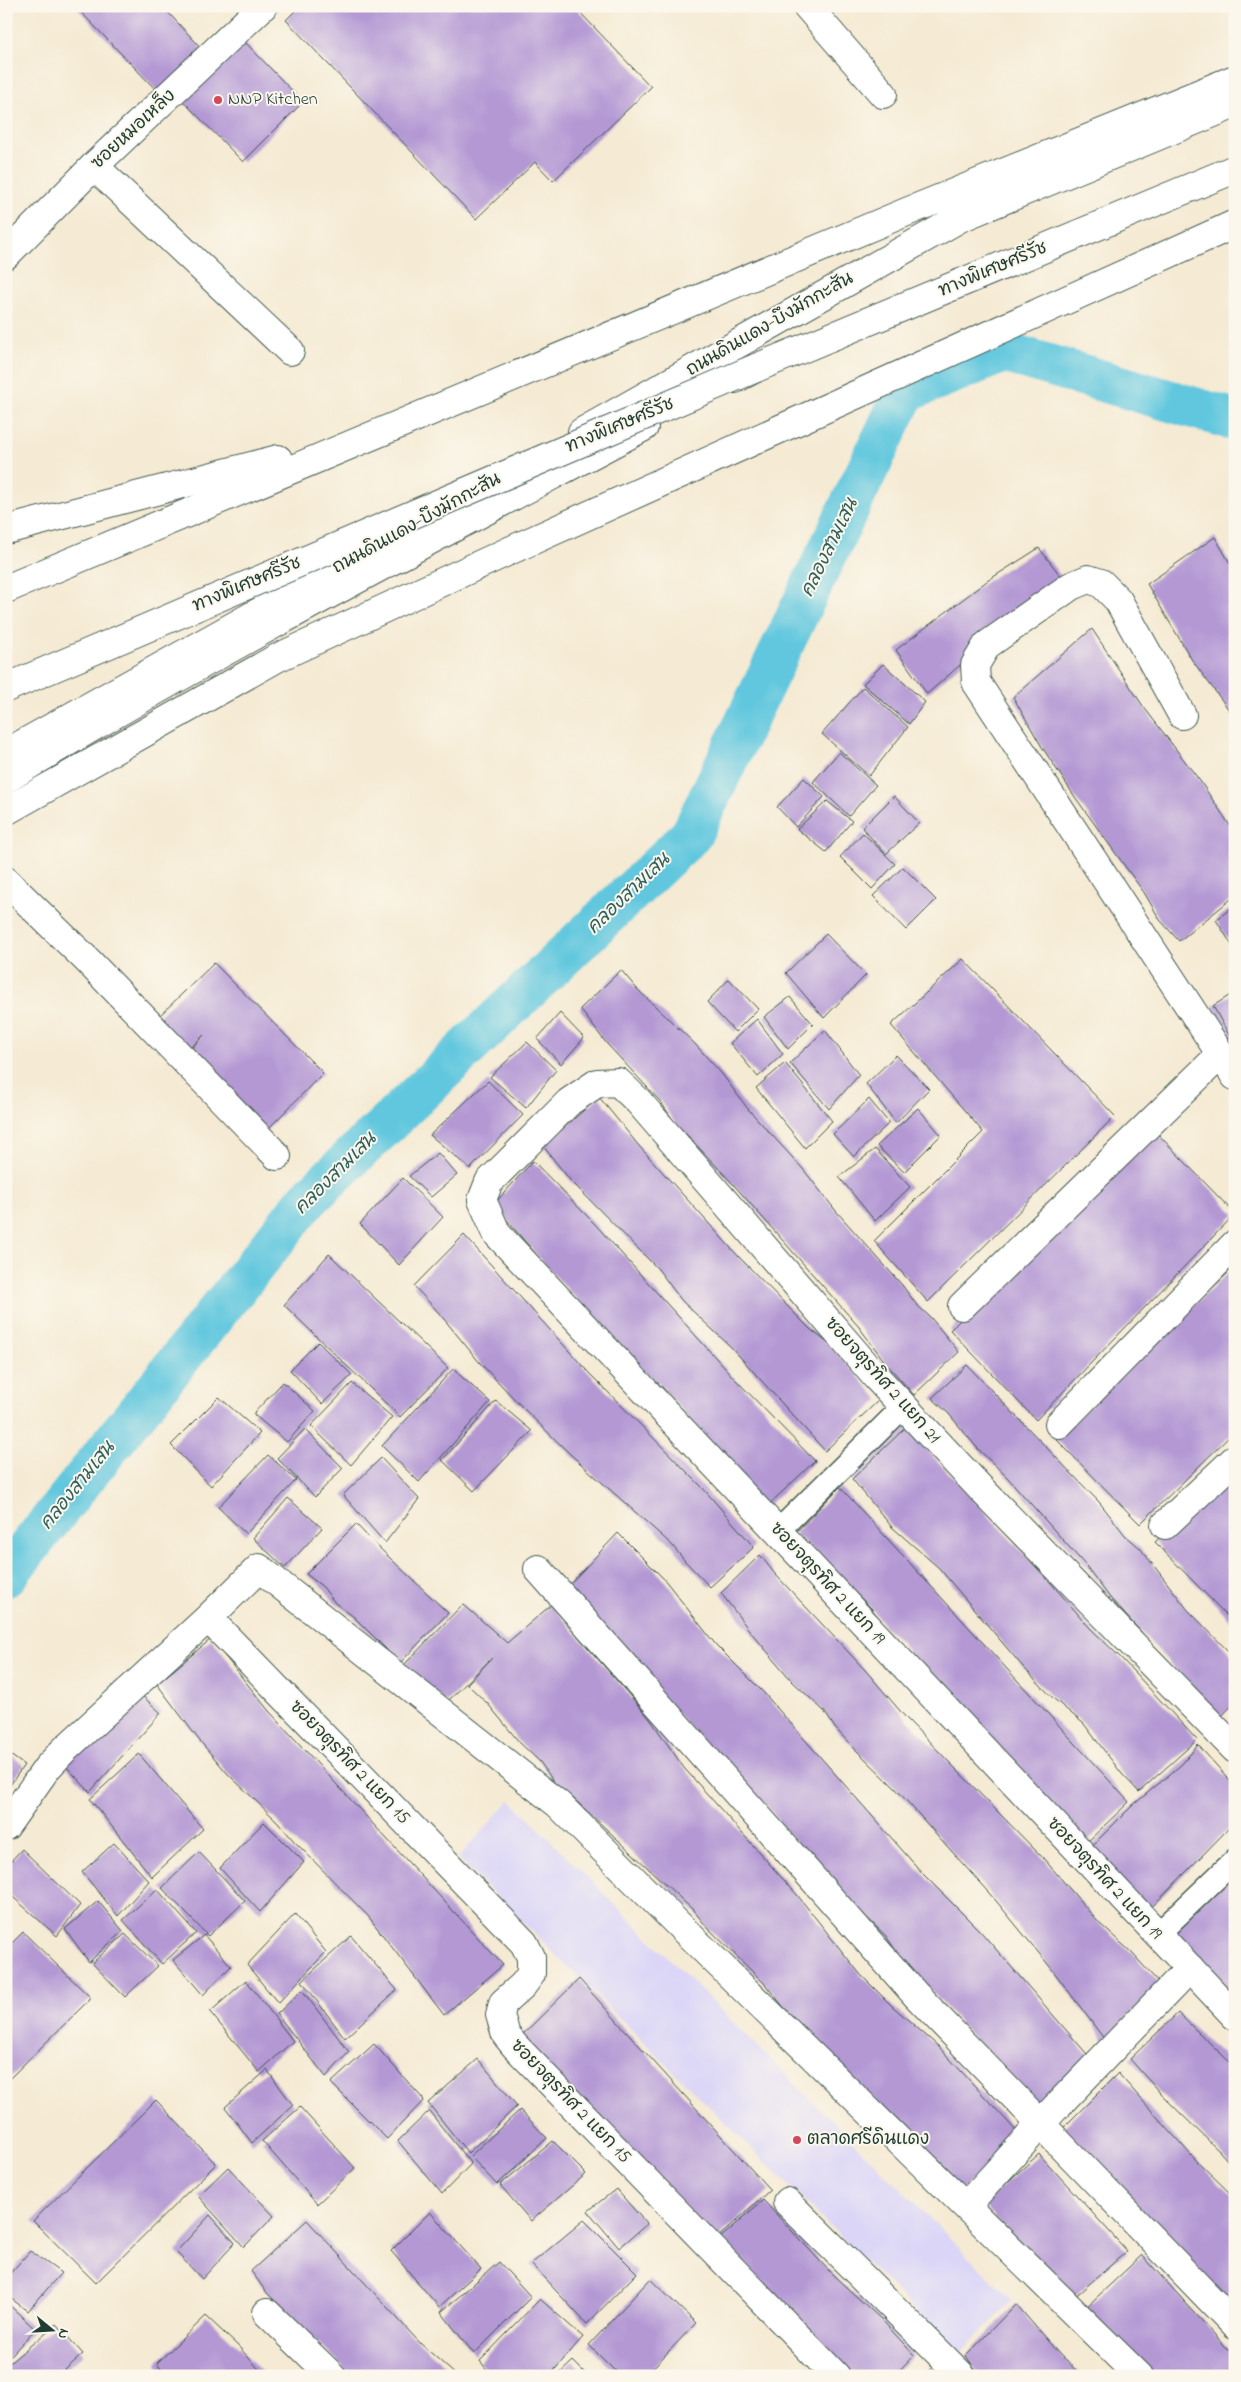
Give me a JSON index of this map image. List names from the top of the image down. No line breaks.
{"streets":{"main road":["ซอยหมอเหล็ง","ทางพิเศษศรีรัช","ถนนดินแดง-บึงมักกะสัน","ซอยจตุรทิศ 2 แยก 21","ซอยจตุรทิศ 2 แยก 19","ซอยจตุรทิศ 2 แยก 15"]},"crossings":[["ซอยจตุรทิศ 2 แยก 21","ซอยจตุรทิศ 2 แยก 19"]],"water":["คลองสามเสน"],"places":["NNP Kitchen","ตลาดศรีดินแดง"],"north":"right"}
